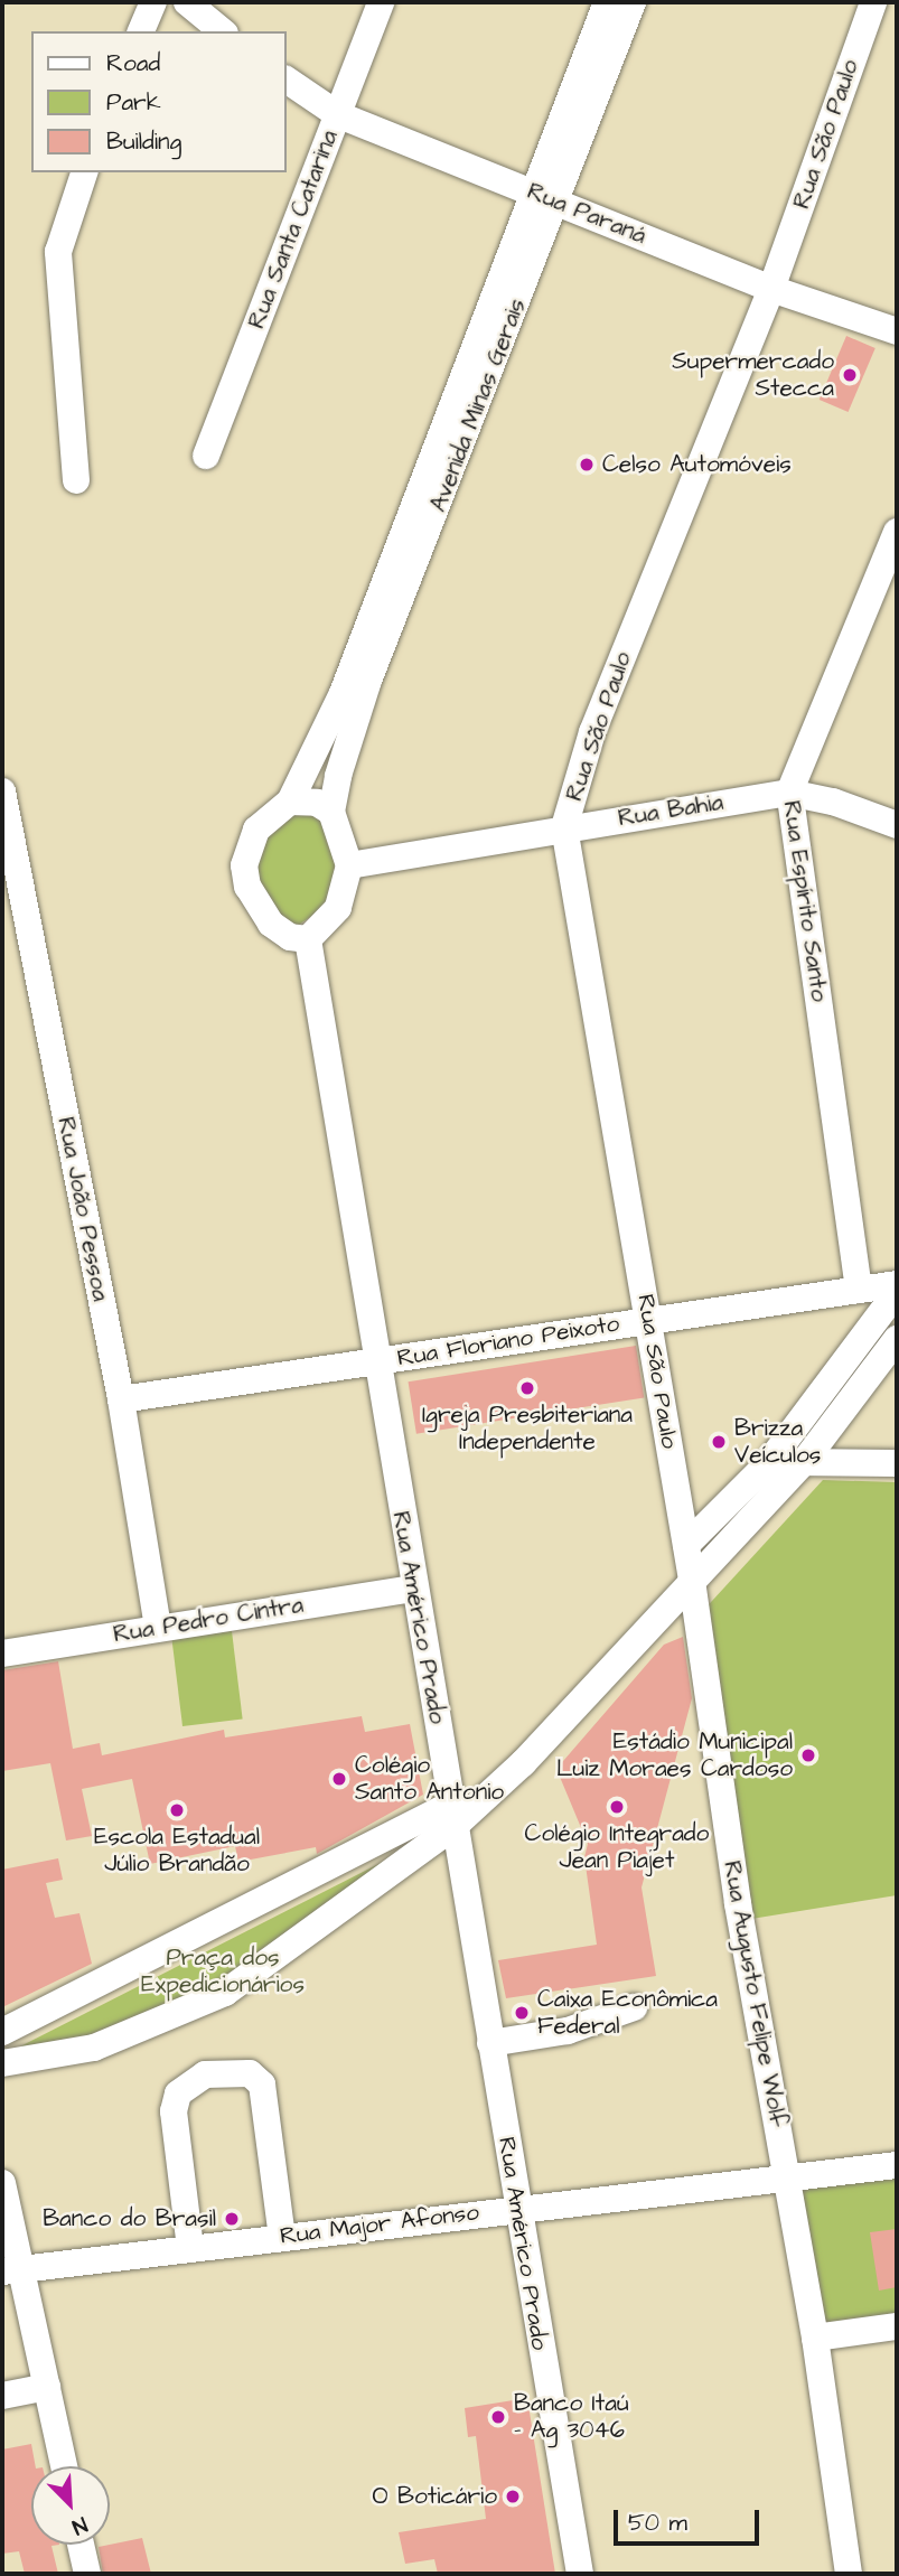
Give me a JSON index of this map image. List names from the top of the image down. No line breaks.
{"streets":{"street":["Rua São Paulo","Rua Paraná","Rua Santa Catarina","Avenida Minas Gerais","Rua Bahia","Rua Espírito Santo","Rua João Pessoa","Rua Floriano Peixoto","Rua Américo Prado","Rua Pedro Cintra","Rua Augusto Felipe Wolf","Rua Major Afonso"]},"crossings":[["Rua São Paulo","Rua Paraná"],["Rua São Paulo","Rua Bahia"],["Rua São Paulo","Rua Floriano Peixoto"],["Rua São Paulo","Rua Augusto Felipe Wolf"],["Rua Paraná","Rua Santa Catarina"],["Rua Paraná","Avenida Minas Gerais"],["Avenida Minas Gerais","Rua Bahia"],["Avenida Minas Gerais","Rua Américo Prado"],["Rua Bahia","Rua Espírito Santo"],["Rua Bahia","Rua Américo Prado"],["Rua Espírito Santo","Rua Floriano Peixoto"],["Rua João Pessoa","Rua Floriano Peixoto"],["Rua João Pessoa","Rua Pedro Cintra"],["Rua Floriano Peixoto","Rua Américo Prado"],["Rua Américo Prado","Rua Pedro Cintra"],["Rua Américo Prado","Rua Major Afonso"],["Rua Augusto Felipe Wolf","Rua Major Afonso"]],"parks":["Praça dos Expedicionários"],"places":["Supermercado Stecca","Celso Automóveis","Igreja Presbiteriana Independente","Brizza Veículos","Estádio Municipal Luiz Moraes Cardoso","Colégio Santo Antonio","Colégio Integrado Jean Piajet","Escola Estadual Júlio Brandão","Caixa Econômica Federal","Banco do Brasil","Banco Itaú - Ag 3046","O Boticário"],"legend":["Road","Park","Building"],"scale_bar":"50 m","north":"bottom right"}
